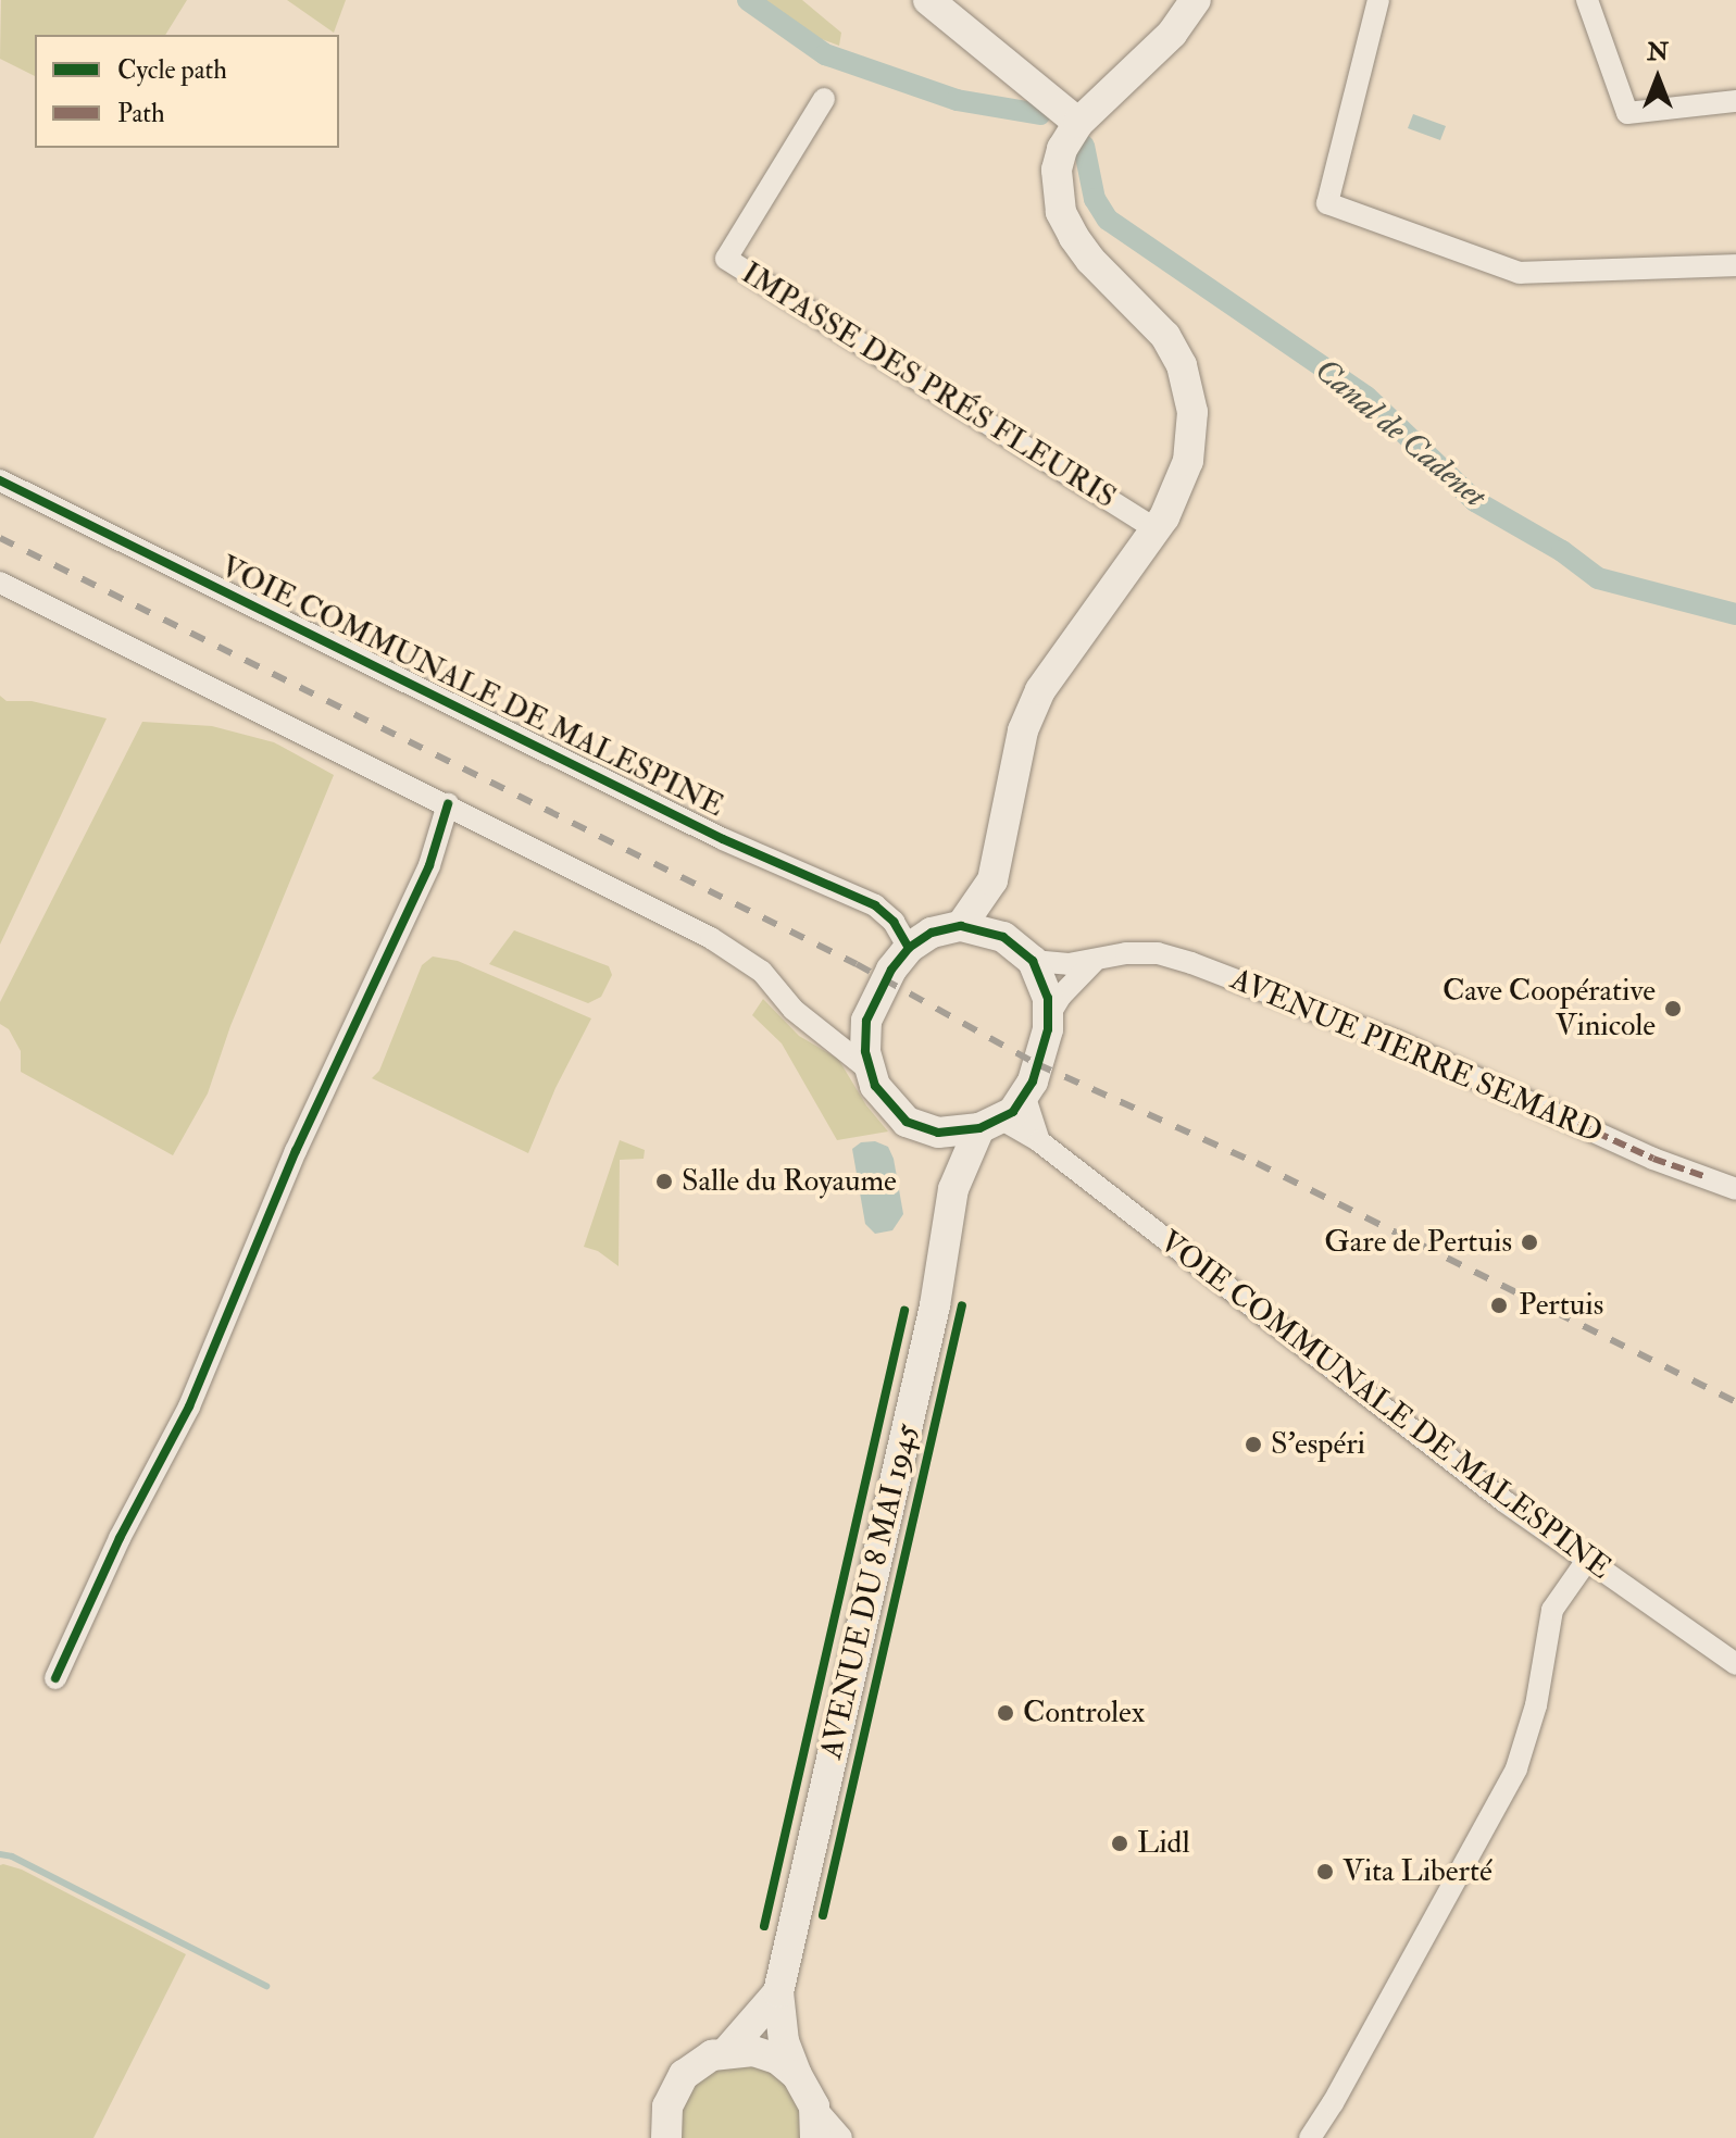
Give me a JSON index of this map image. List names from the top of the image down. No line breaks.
{"streets":{"main road":["AVENUE DU 8 MAI 1945"],"street":["IMPASSE DES PRÉS FLEURIS","VOIE COMMUNALE DE MALESPINE","AVENUE PIERRE SEMARD"]},"crossings":[["VOIE COMMUNALE DE MALESPINE","AVENUE PIERRE SEMARD"],["VOIE COMMUNALE DE MALESPINE","AVENUE DU 8 MAI 1945"],["AVENUE PIERRE SEMARD","AVENUE DU 8 MAI 1945"]],"water":["Canal de Cadenet"],"places":["Cave Coopérative Vinicole","Salle du Royaume","Gare de Pertuis","Pertuis","S'espéri","Controlex","Lidl","Vita Liberté"],"legend":["Cycle path","Path"],"north":"top"}
